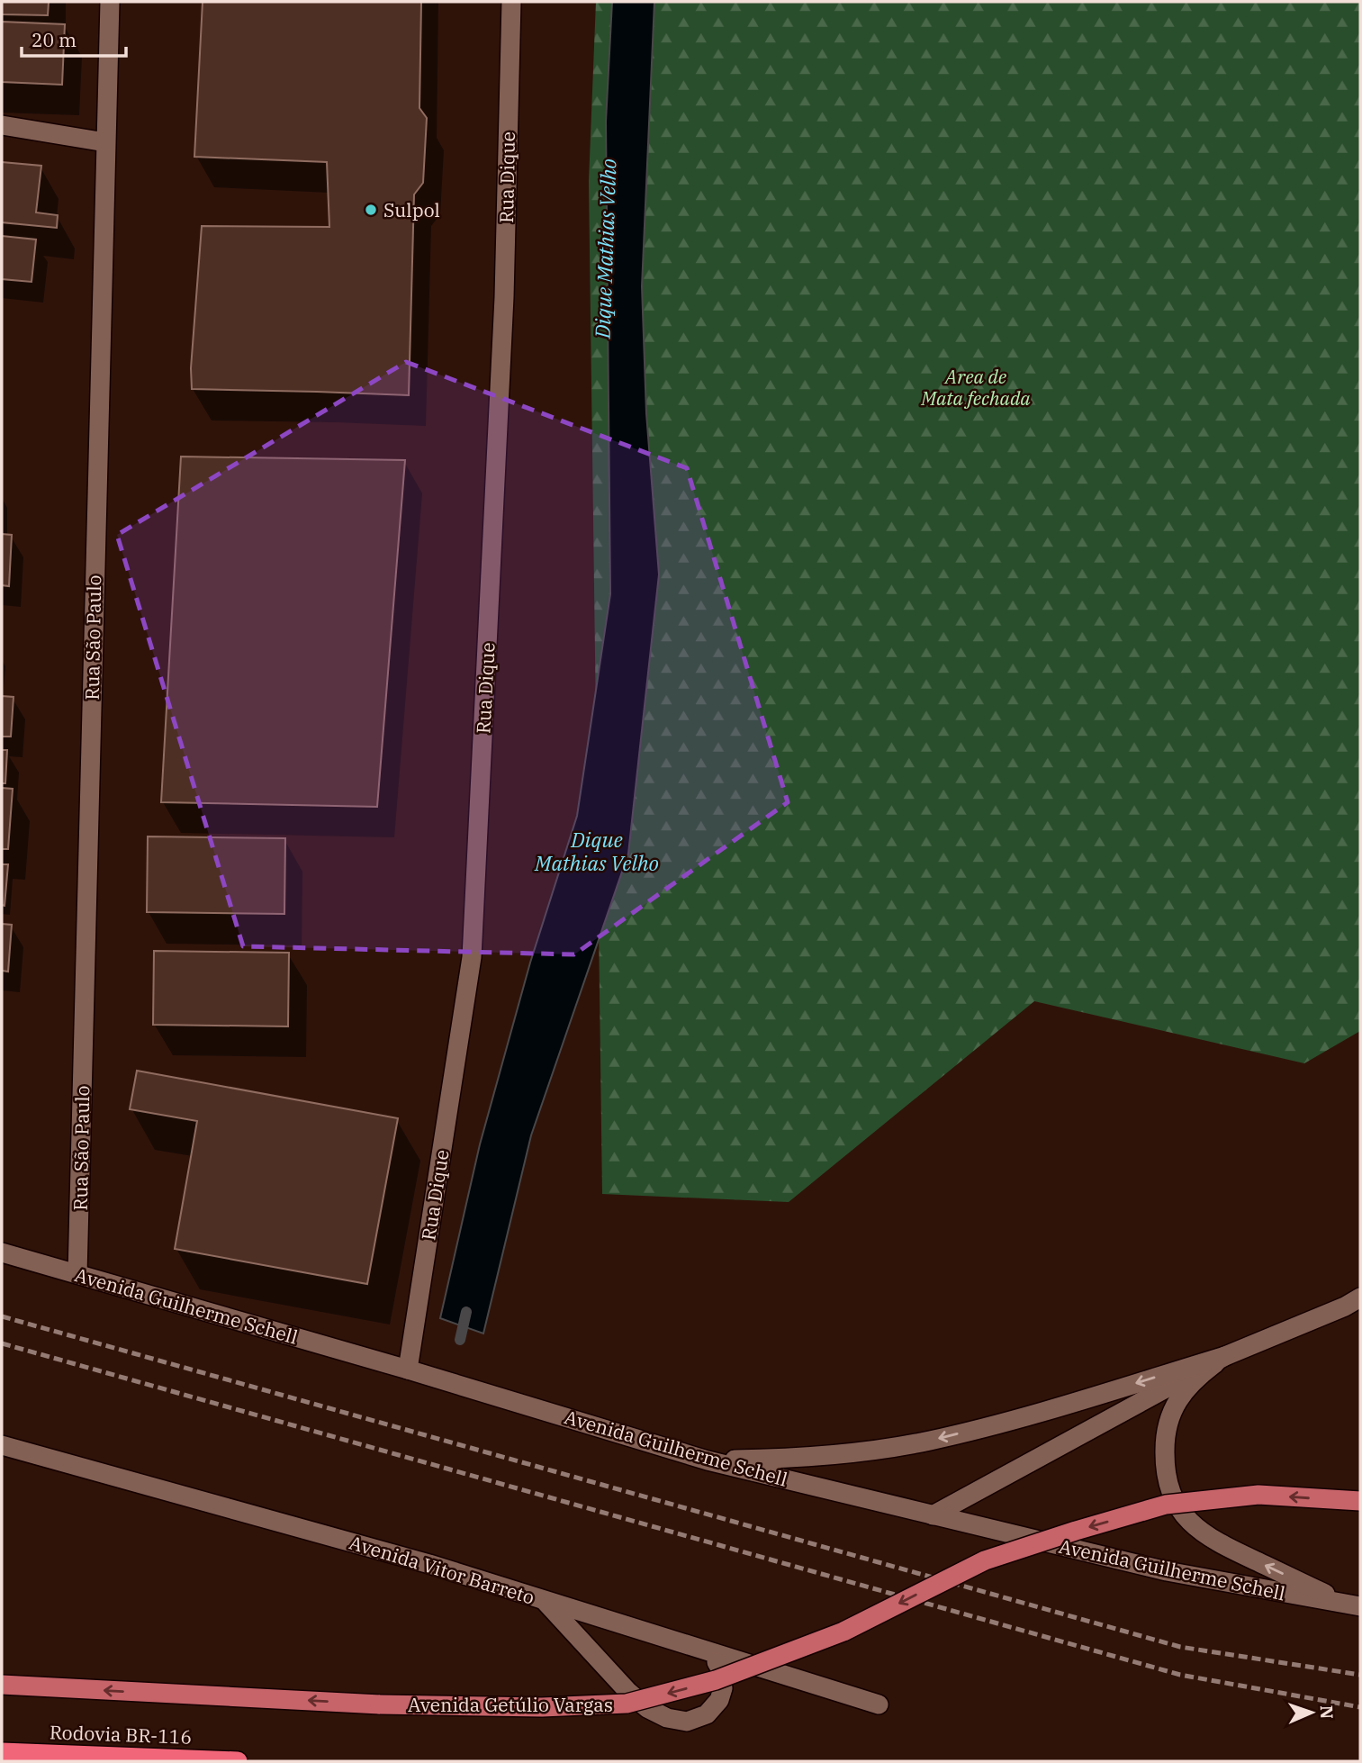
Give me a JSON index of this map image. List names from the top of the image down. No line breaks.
{"streets":{"highway":["Rodovia BR-116"],"main road":["Avenida Getúlio Vargas"],"street":["Rua Dique","Rua São Paulo","Avenida Guilherme Schell","Avenida Vitor Barreto"]},"crossings":[["Rua Dique","Avenida Guilherme Schell"],["Rua São Paulo","Avenida Guilherme Schell"]],"one_way":["Avenida Getúlio Vargas"],"water":["Dique Mathias Velho"],"parks":["Area de Mata fechada"],"places":["Sulpol"],"scale_bar":"20 m","north":"right"}
